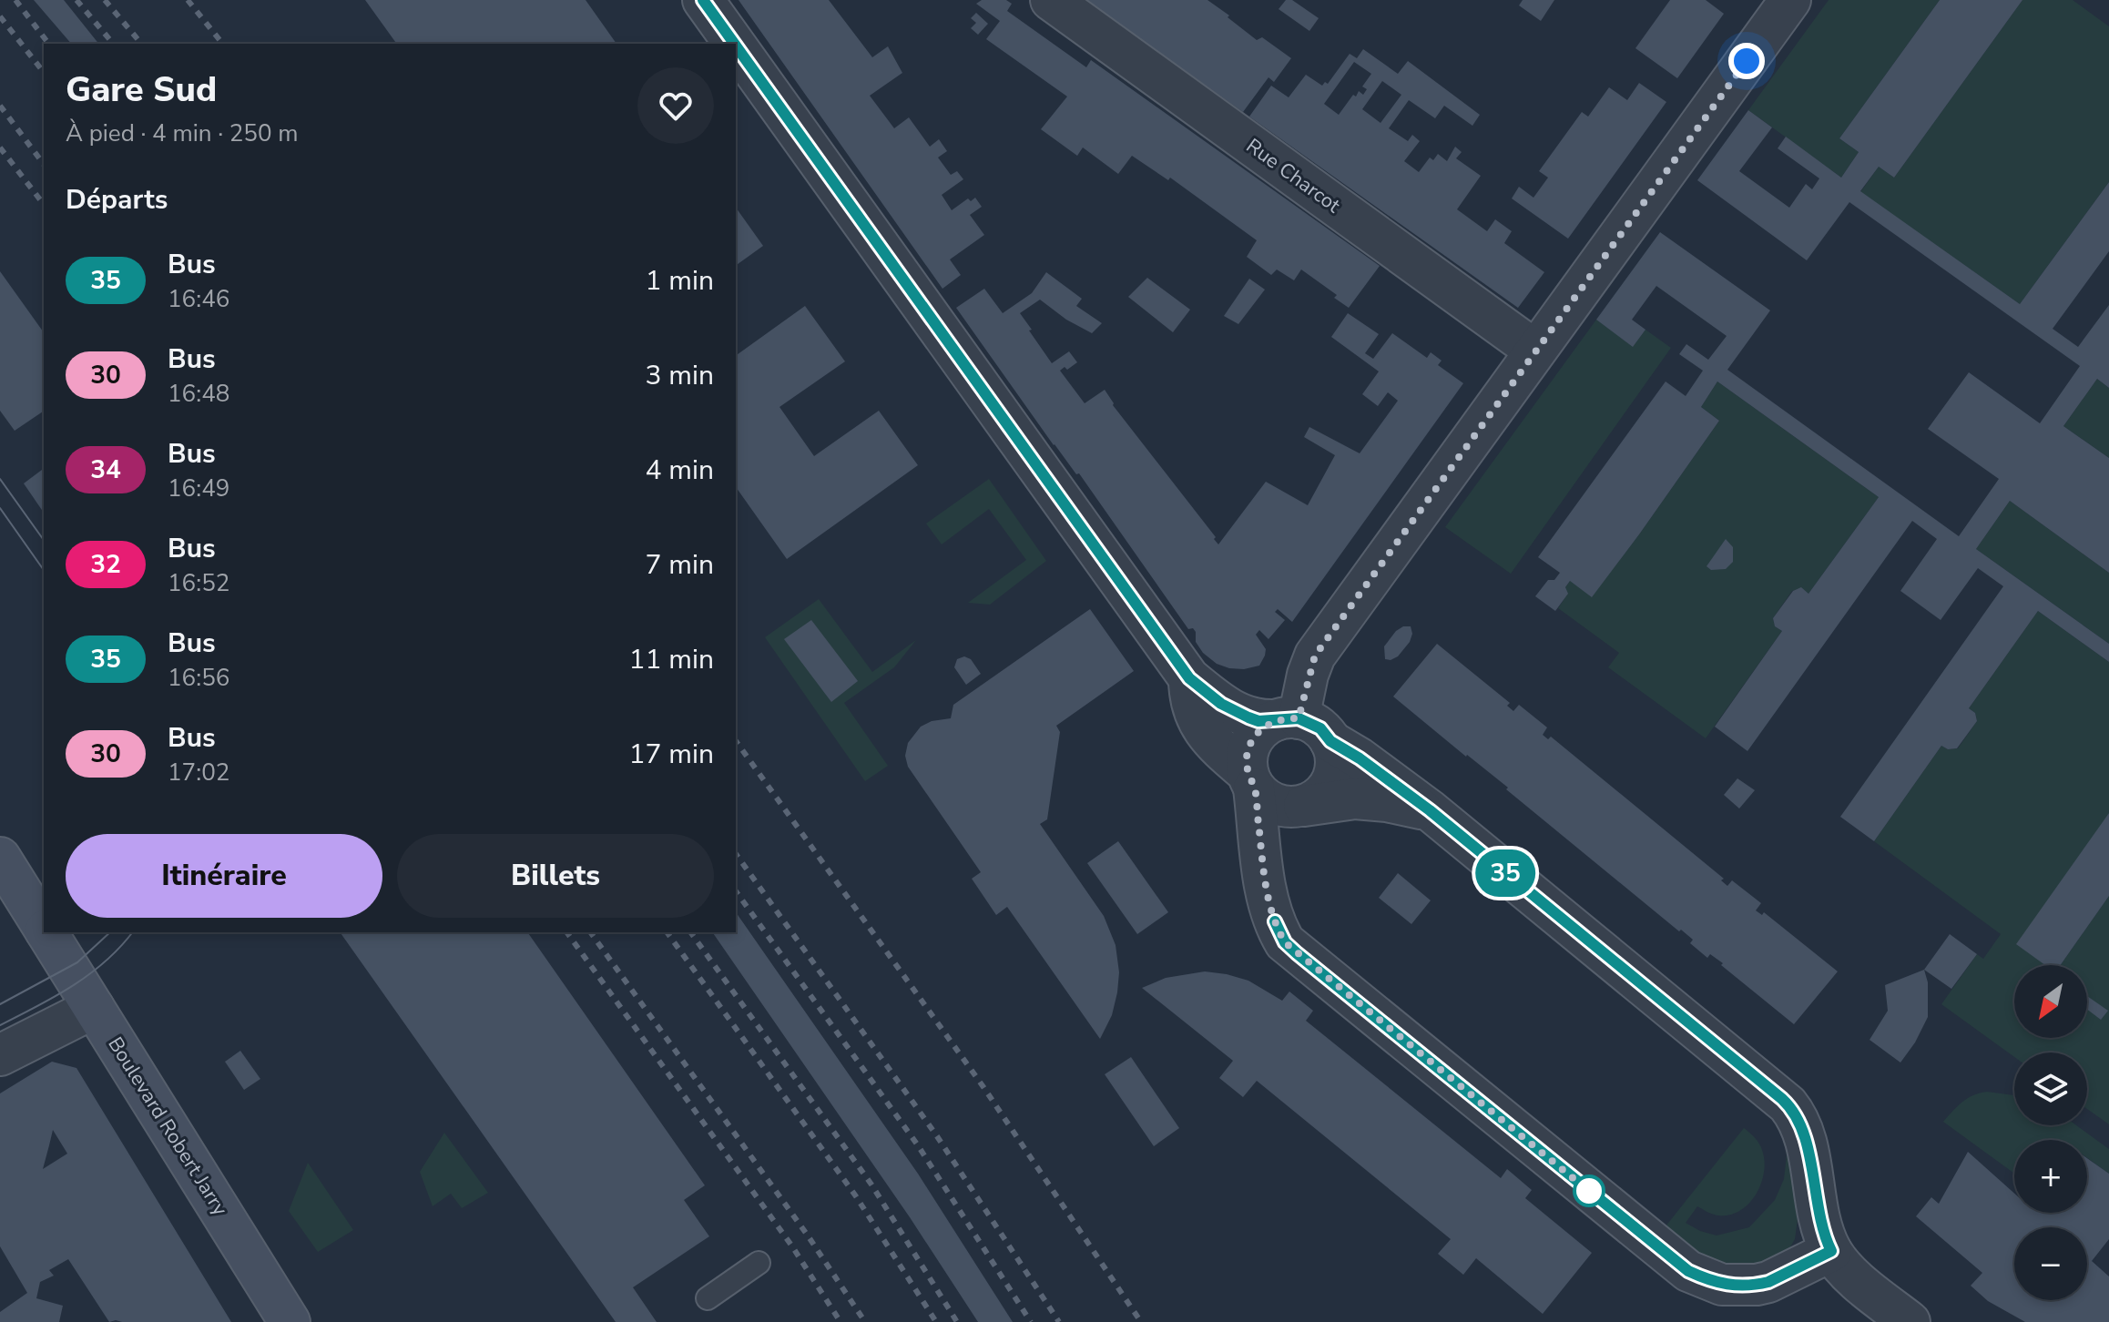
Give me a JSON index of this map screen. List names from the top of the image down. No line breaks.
{"streets":{"main road":["Boulevard Robert Jarry"],"street":["Rue Charcot"]},"lines":["bus line 35"],"north":"bottom left","page":{"on_map":"35","heading":[["Gare Sud","À pied · 4 min · 250 m"],"Départs"],"list":[{"mark":"35","name":"Bus","note":"16:46","value":"1 min"},{"mark":"30","name":"Bus","note":"16:48","value":"3 min"},{"mark":"34","name":"Bus","note":"16:49","value":"4 min"},{"mark":"32","name":"Bus","note":"16:52","value":"7 min"},{"mark":"35","name":"Bus","note":"16:56","value":"11 min"},{"mark":"30","name":"Bus","note":"17:02","value":"17 min"}],"buttons":["Itinéraire","Billets"],"map_buttons":["+","−"]}}
